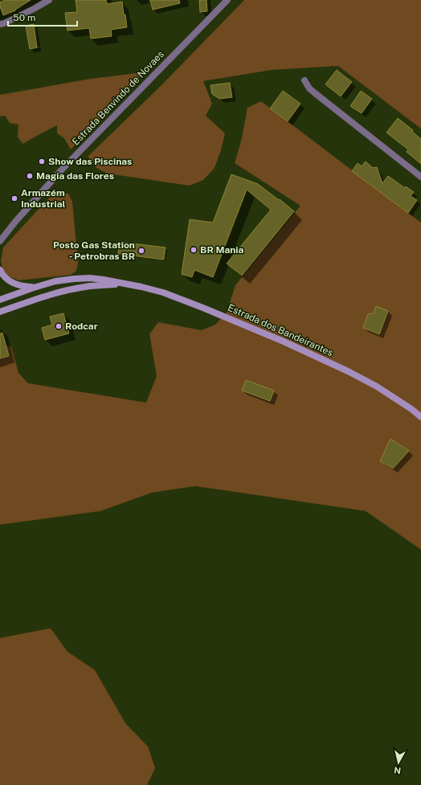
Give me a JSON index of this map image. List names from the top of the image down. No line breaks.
{"streets":{"main road":["Estrada dos Bandeirantes"],"street":["Estrada Benvindo de Novaes"]},"places":["Show das Piscinas","Magia das Flores","Armazém Industrial","BR Mania","Posto Gas Station - Petrobras BR","Rodcar"],"scale_bar":"50 m","north":"bottom"}
